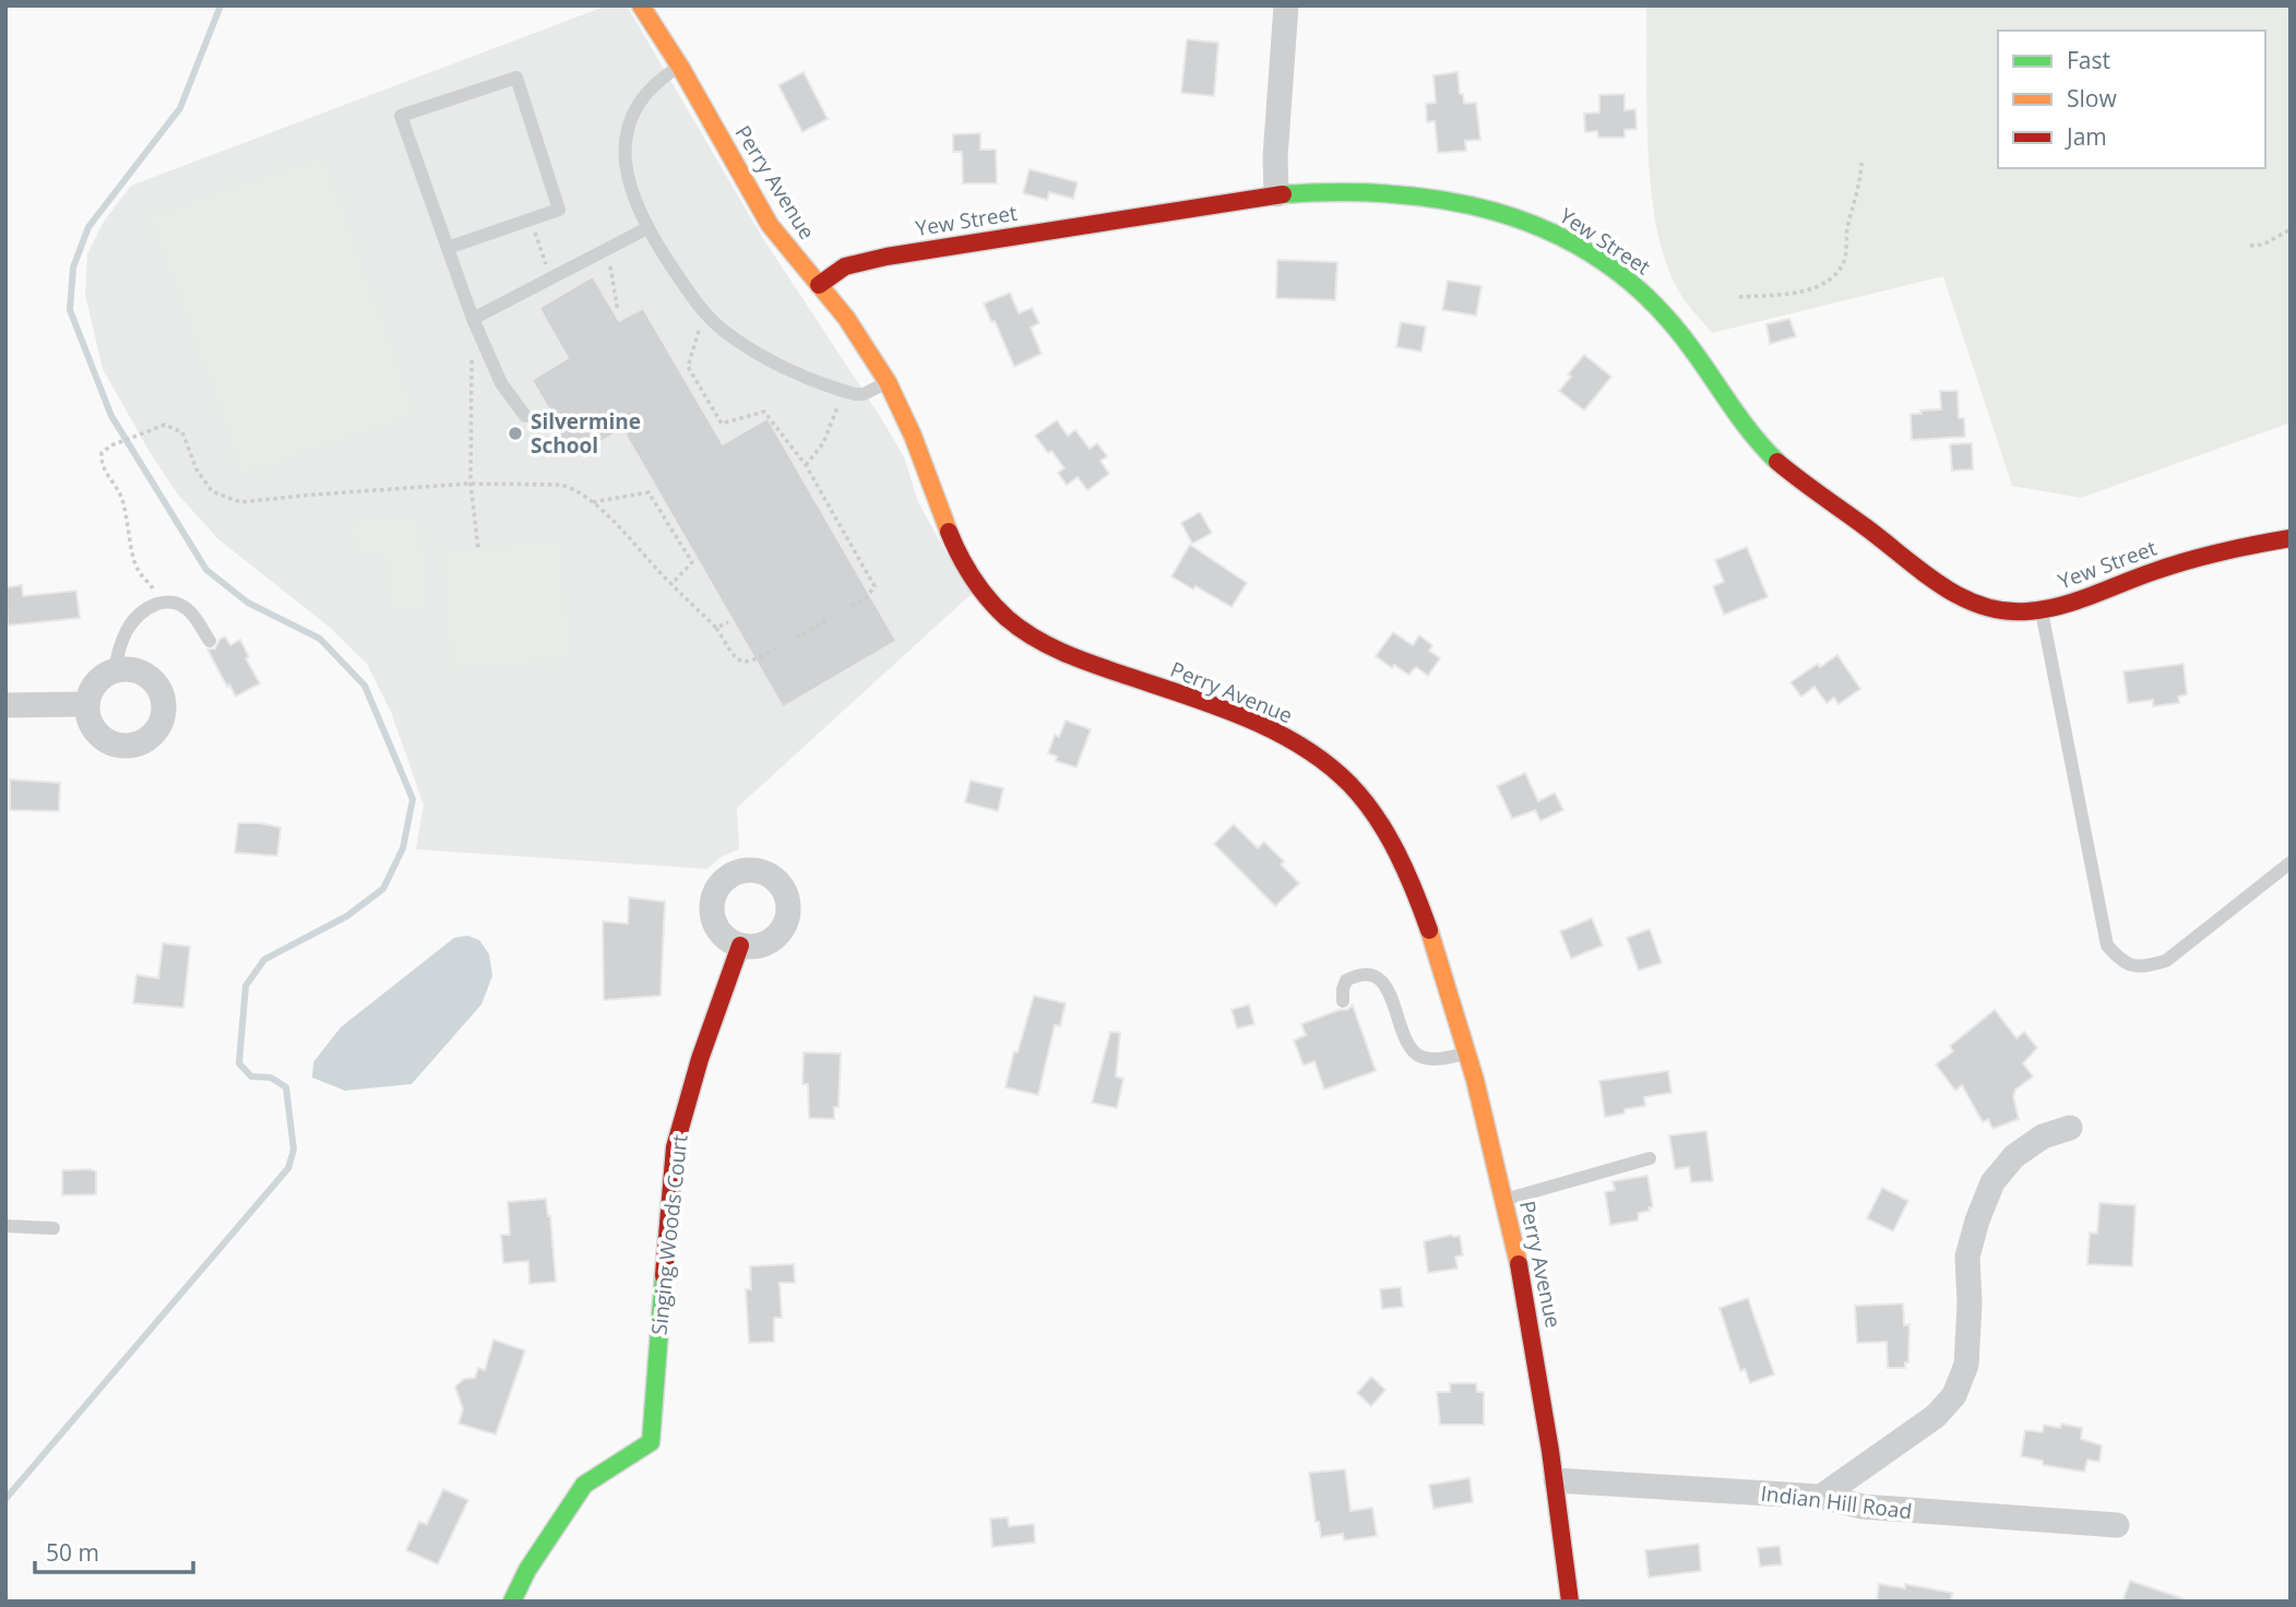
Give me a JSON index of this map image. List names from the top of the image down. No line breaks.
{"streets":{"street":["Perry Avenue","Yew Street","Singing Woods Court","Indian Hill Road"]},"crossings":[["Perry Avenue","Yew Street"],["Perry Avenue","Indian Hill Road"]],"places":["Silvermine School"],"legend":["Fast","Slow","Jam"],"scale_bar":"50 m"}
